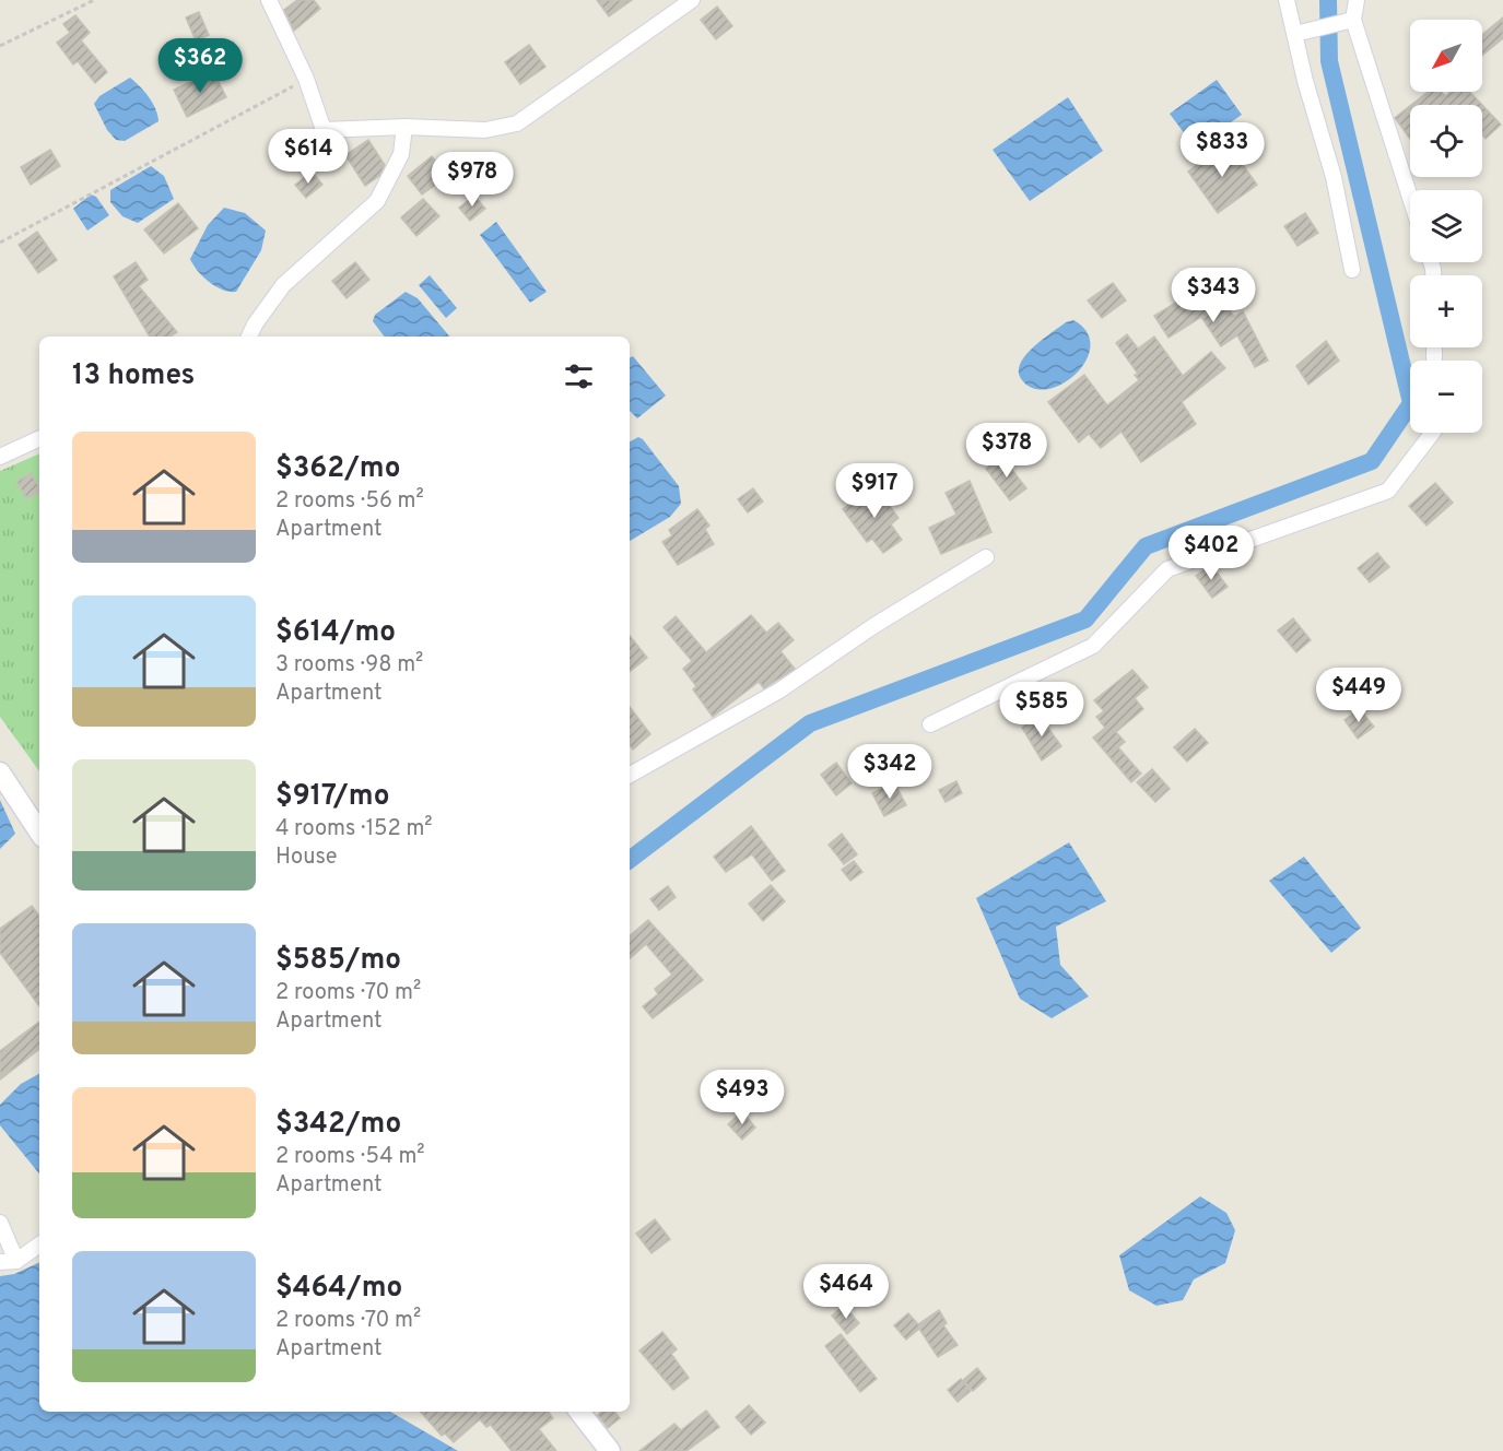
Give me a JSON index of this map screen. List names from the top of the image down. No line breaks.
{"north":"bottom left","page":{"map_buttons":["+","−"],"price":["$362","$833","$614","$978","$343","$378","$917","$402","$449","$585","$342","$493","$464"],"heading":"13 homes","list":[{"name":"$362/mo","note":"2 rooms · 56 m² · Apartment"},{"name":"$614/mo","note":"3 rooms · 98 m² · Apartment"},{"name":"$917/mo","note":"4 rooms · 152 m² · House"},{"name":"$585/mo","note":"2 rooms · 70 m² · Apartment"},{"name":"$342/mo","note":"2 rooms · 54 m² · Apartment"},{"name":"$464/mo","note":"2 rooms · 70 m² · Apartment"}]}}
